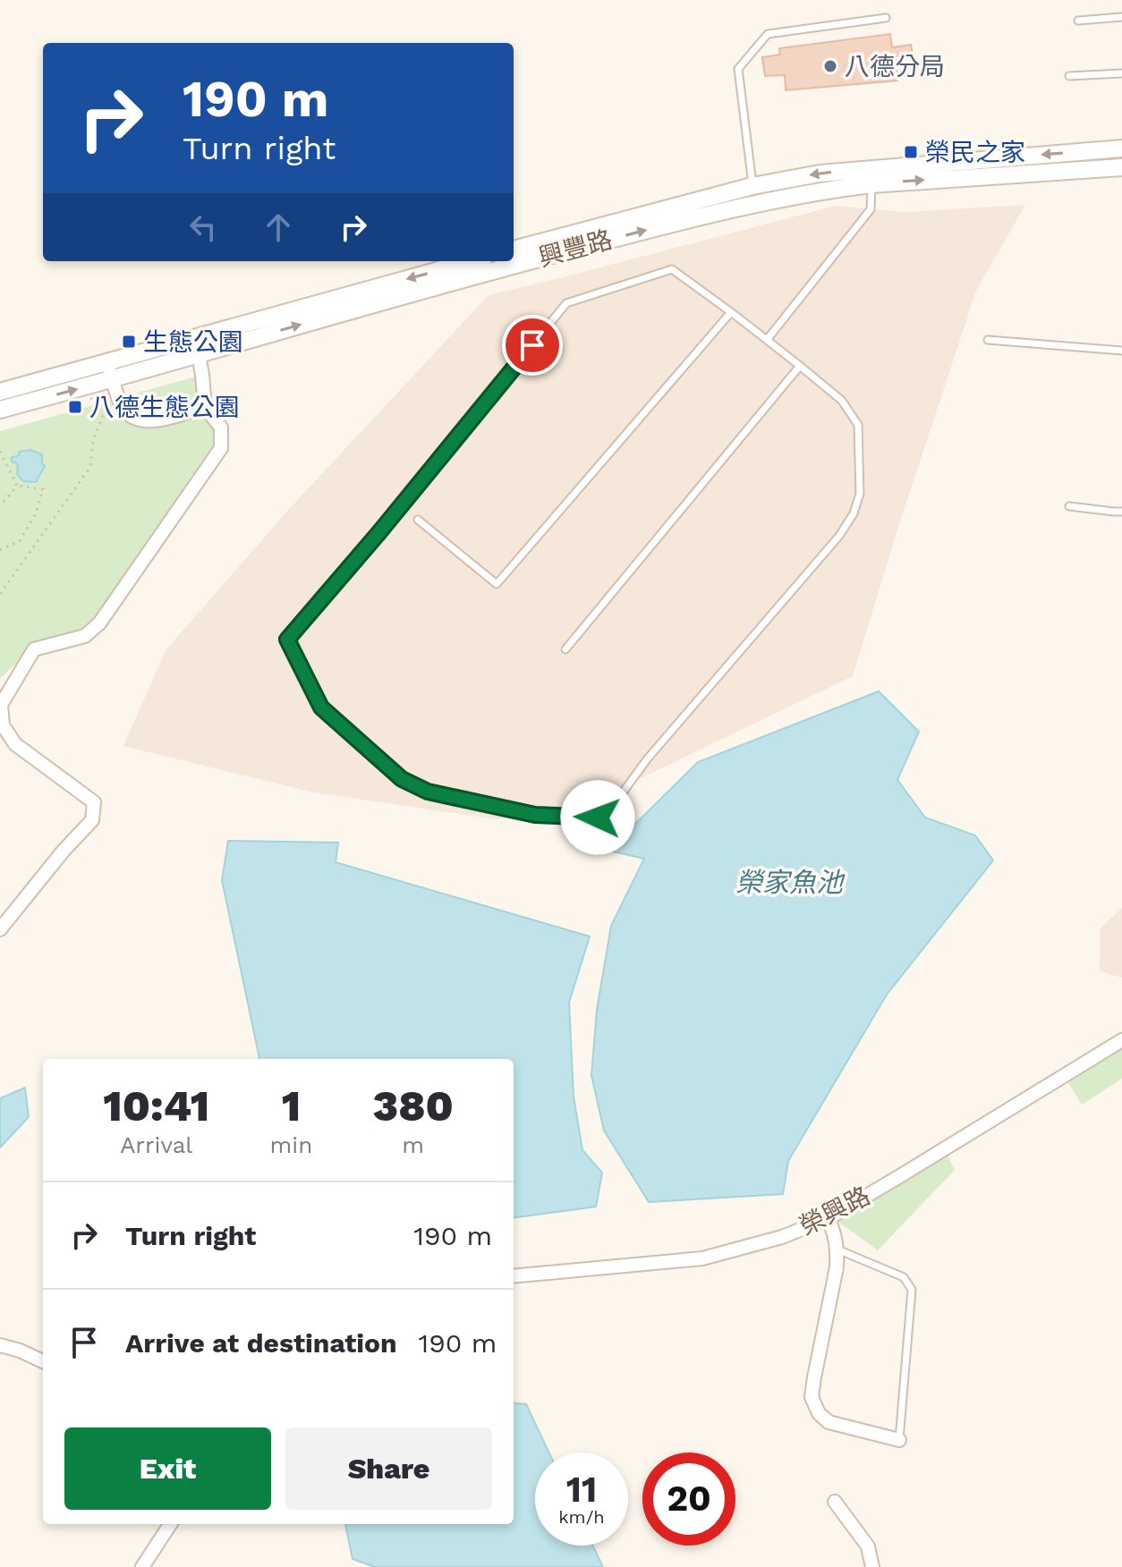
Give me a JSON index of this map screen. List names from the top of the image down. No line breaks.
{"streets":{"main road":["興豐路"],"street":["榮興路"]},"water":["榮家魚池"],"places":{"other":["八德分局"],"transit":["榮民之家","生態公園","八德生態公園"]},"page":{"turn":["190 m","Turn right"],"eta":["10:41","Arrival","1","min","380","m"],"list":[{"name":"Turn right","value":"190 m"},{"name":"Arrive at destination","value":"190 m"}],"buttons":["Exit","Share"],"speed":"11 km/h","limit":"20"}}
